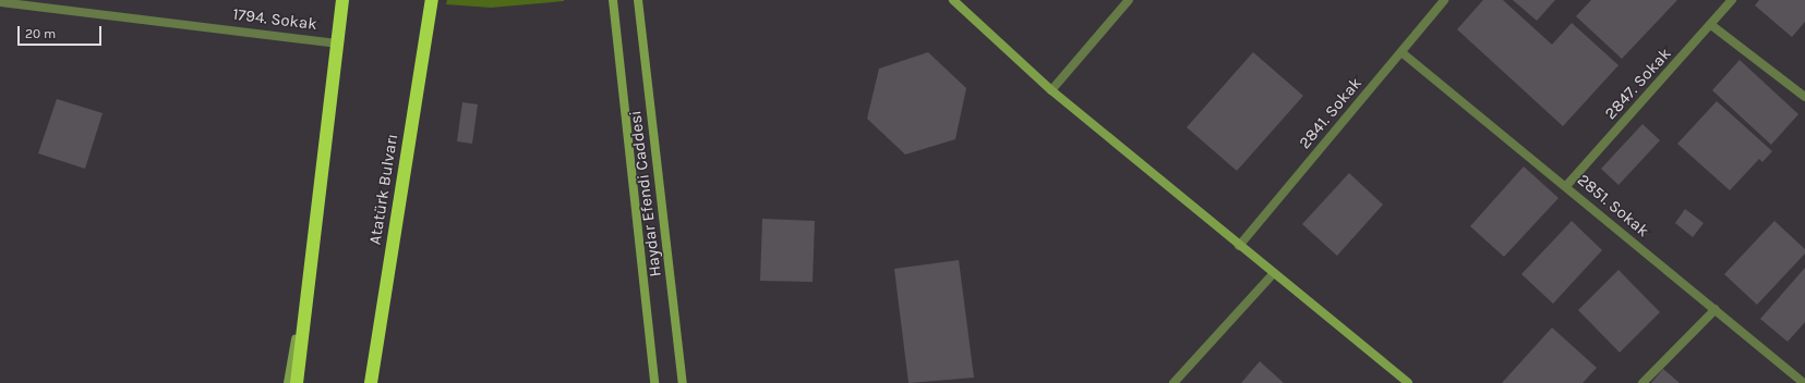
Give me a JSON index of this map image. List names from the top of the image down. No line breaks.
{"streets":{"highway":["Atatürk Bulvarı"],"street":["1794. Sokak","2847. Sokak","2841. Sokak","Haydar Efendi Caddesi","2851. Sokak"]},"crossings":[["2847. Sokak","2851. Sokak"],["2841. Sokak","2851. Sokak"]],"scale_bar":"20 m"}
